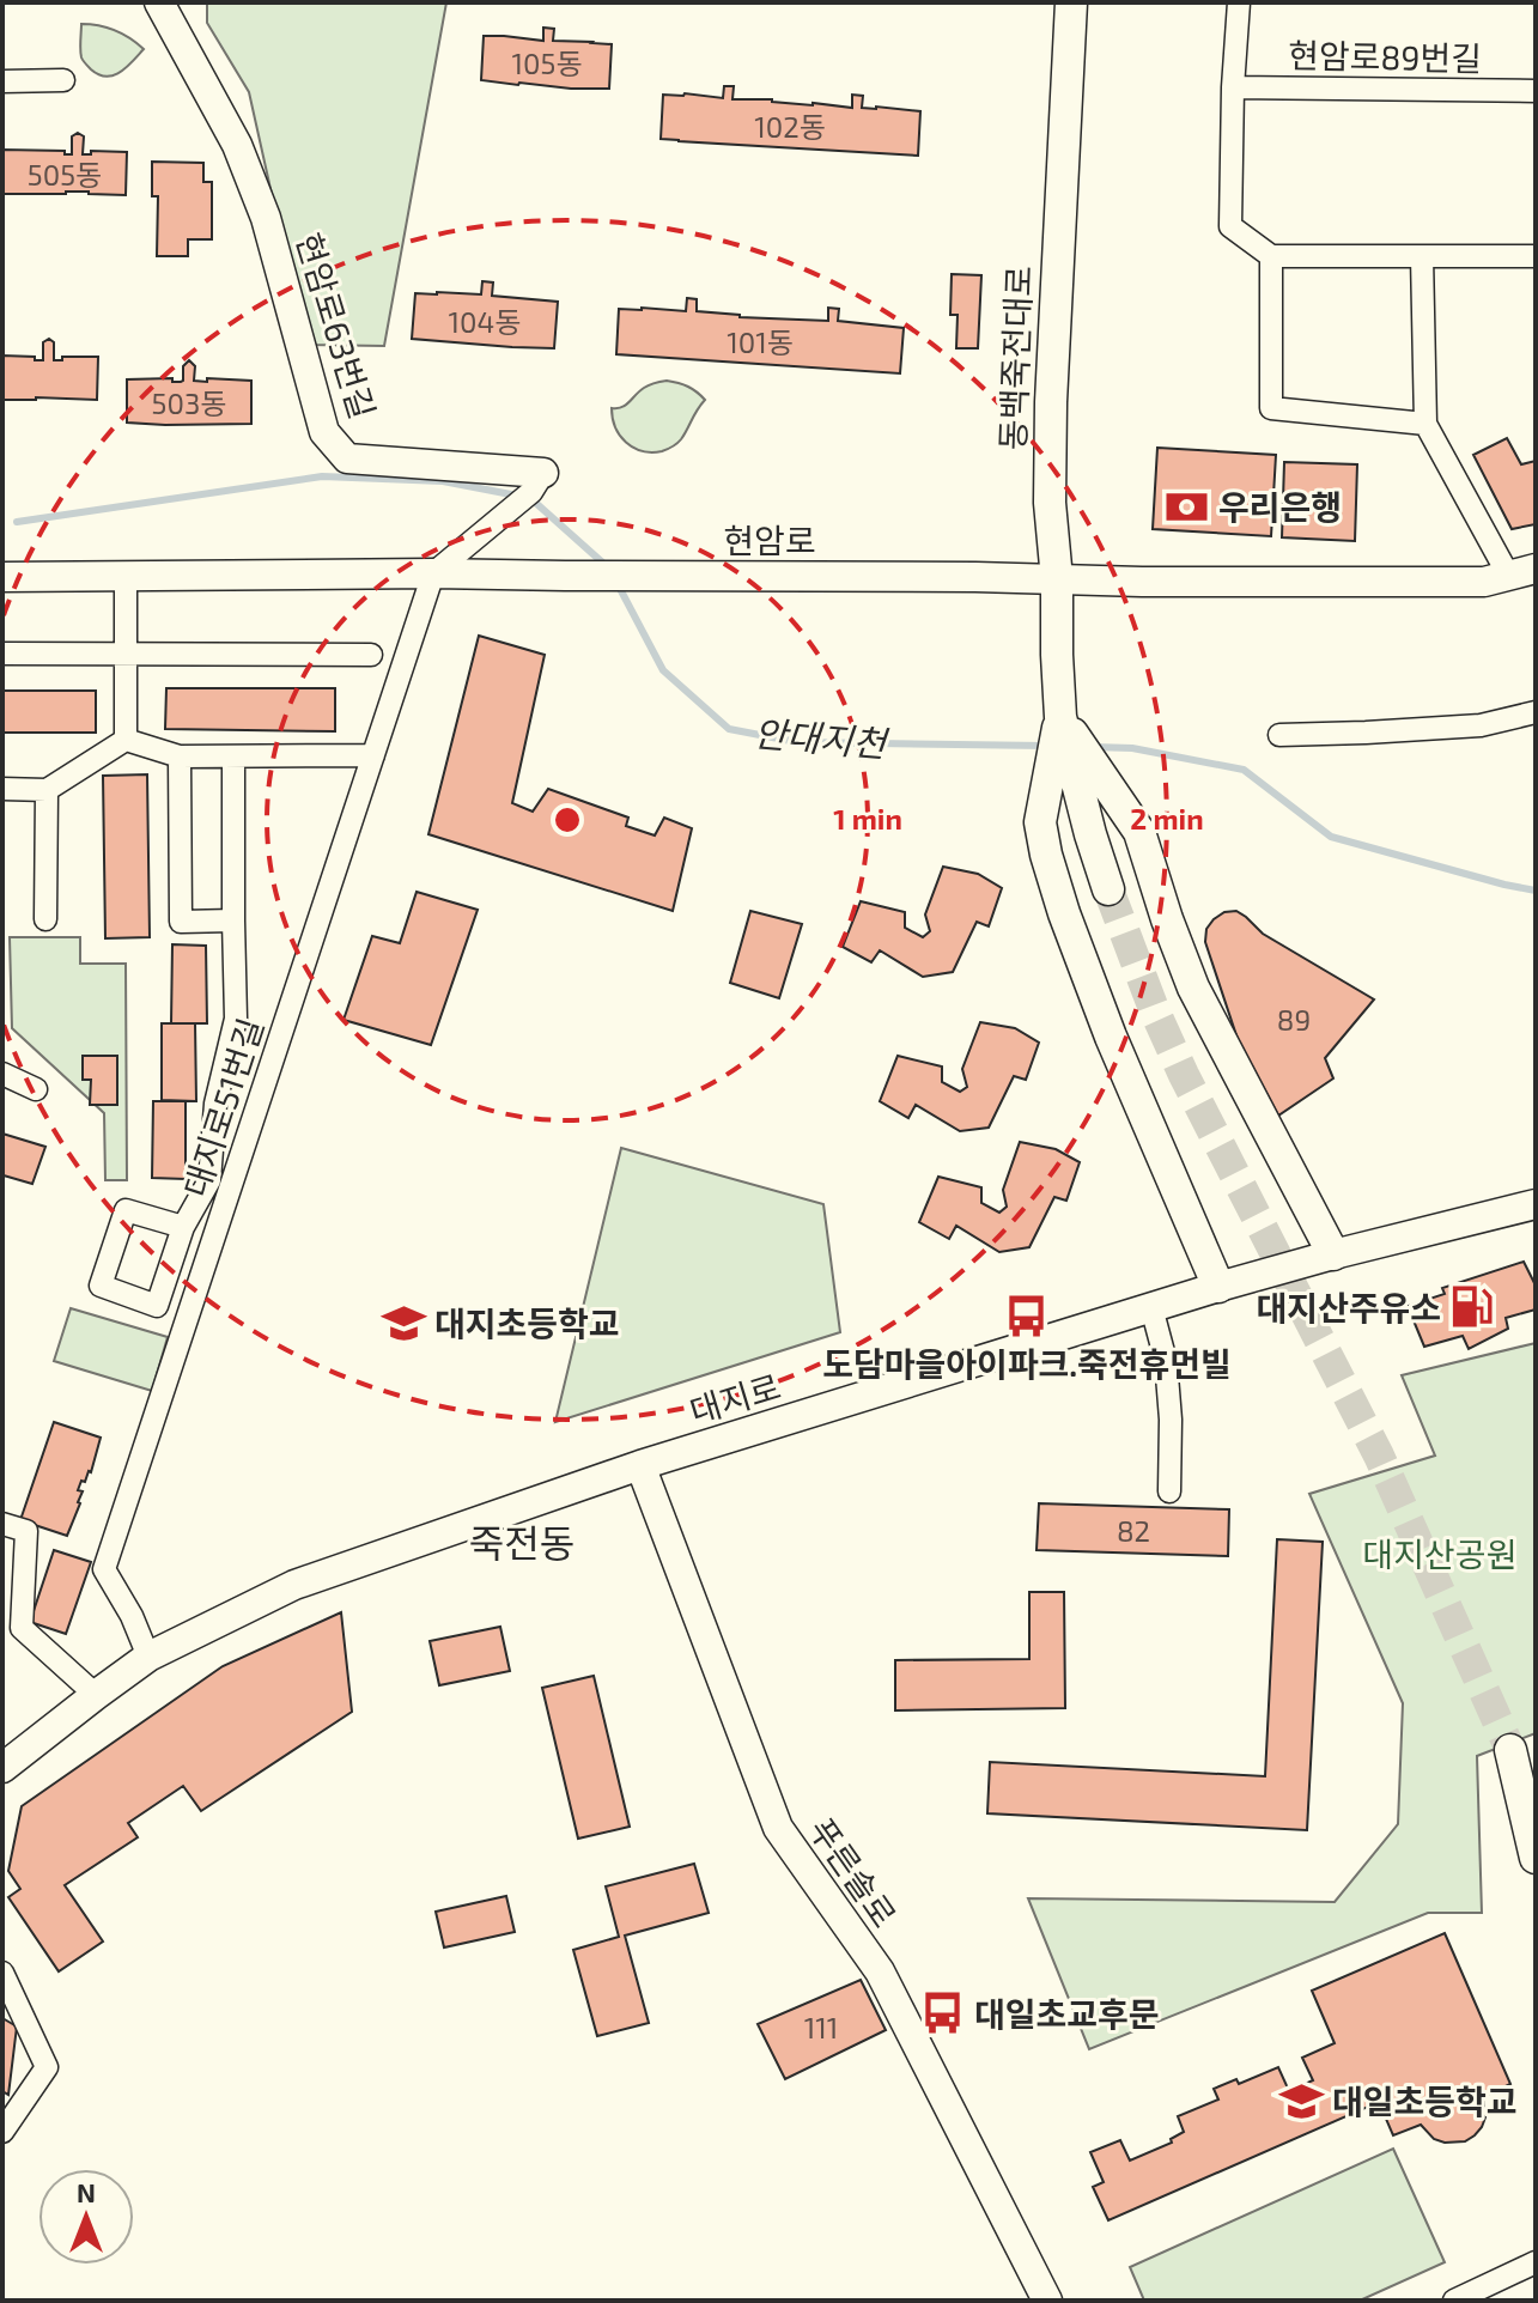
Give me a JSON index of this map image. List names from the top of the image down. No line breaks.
{"streets":{"main road":["동백죽전대로"],"street":["현암로89번길","현암로63번길","현암로","대지로51번길","대지로","푸른솔로"]},"crossings":[["현암로63번길","현암로"],["현암로63번길","대지로51번길"],["동백죽전대로","현암로"],["현암로","대지로51번길"],["대지로51번길","대지로"],["대지로","푸른솔로"]],"districts":["죽전동"],"water":["안대지천"],"parks":["대지산공원"],"places":{"bank":["우리은행"],"fuel station":["대지산주유소"],"bus stop":["도담마을아이파크.죽전휴먼빌","대일초교후문"],"school or university":["대지초등학교","대일초등학교"]},"house_numbers":["105동","102동","505동","104동","101동","503동","89","82","111"],"north":"top","rings":["1 min","2 min"]}
